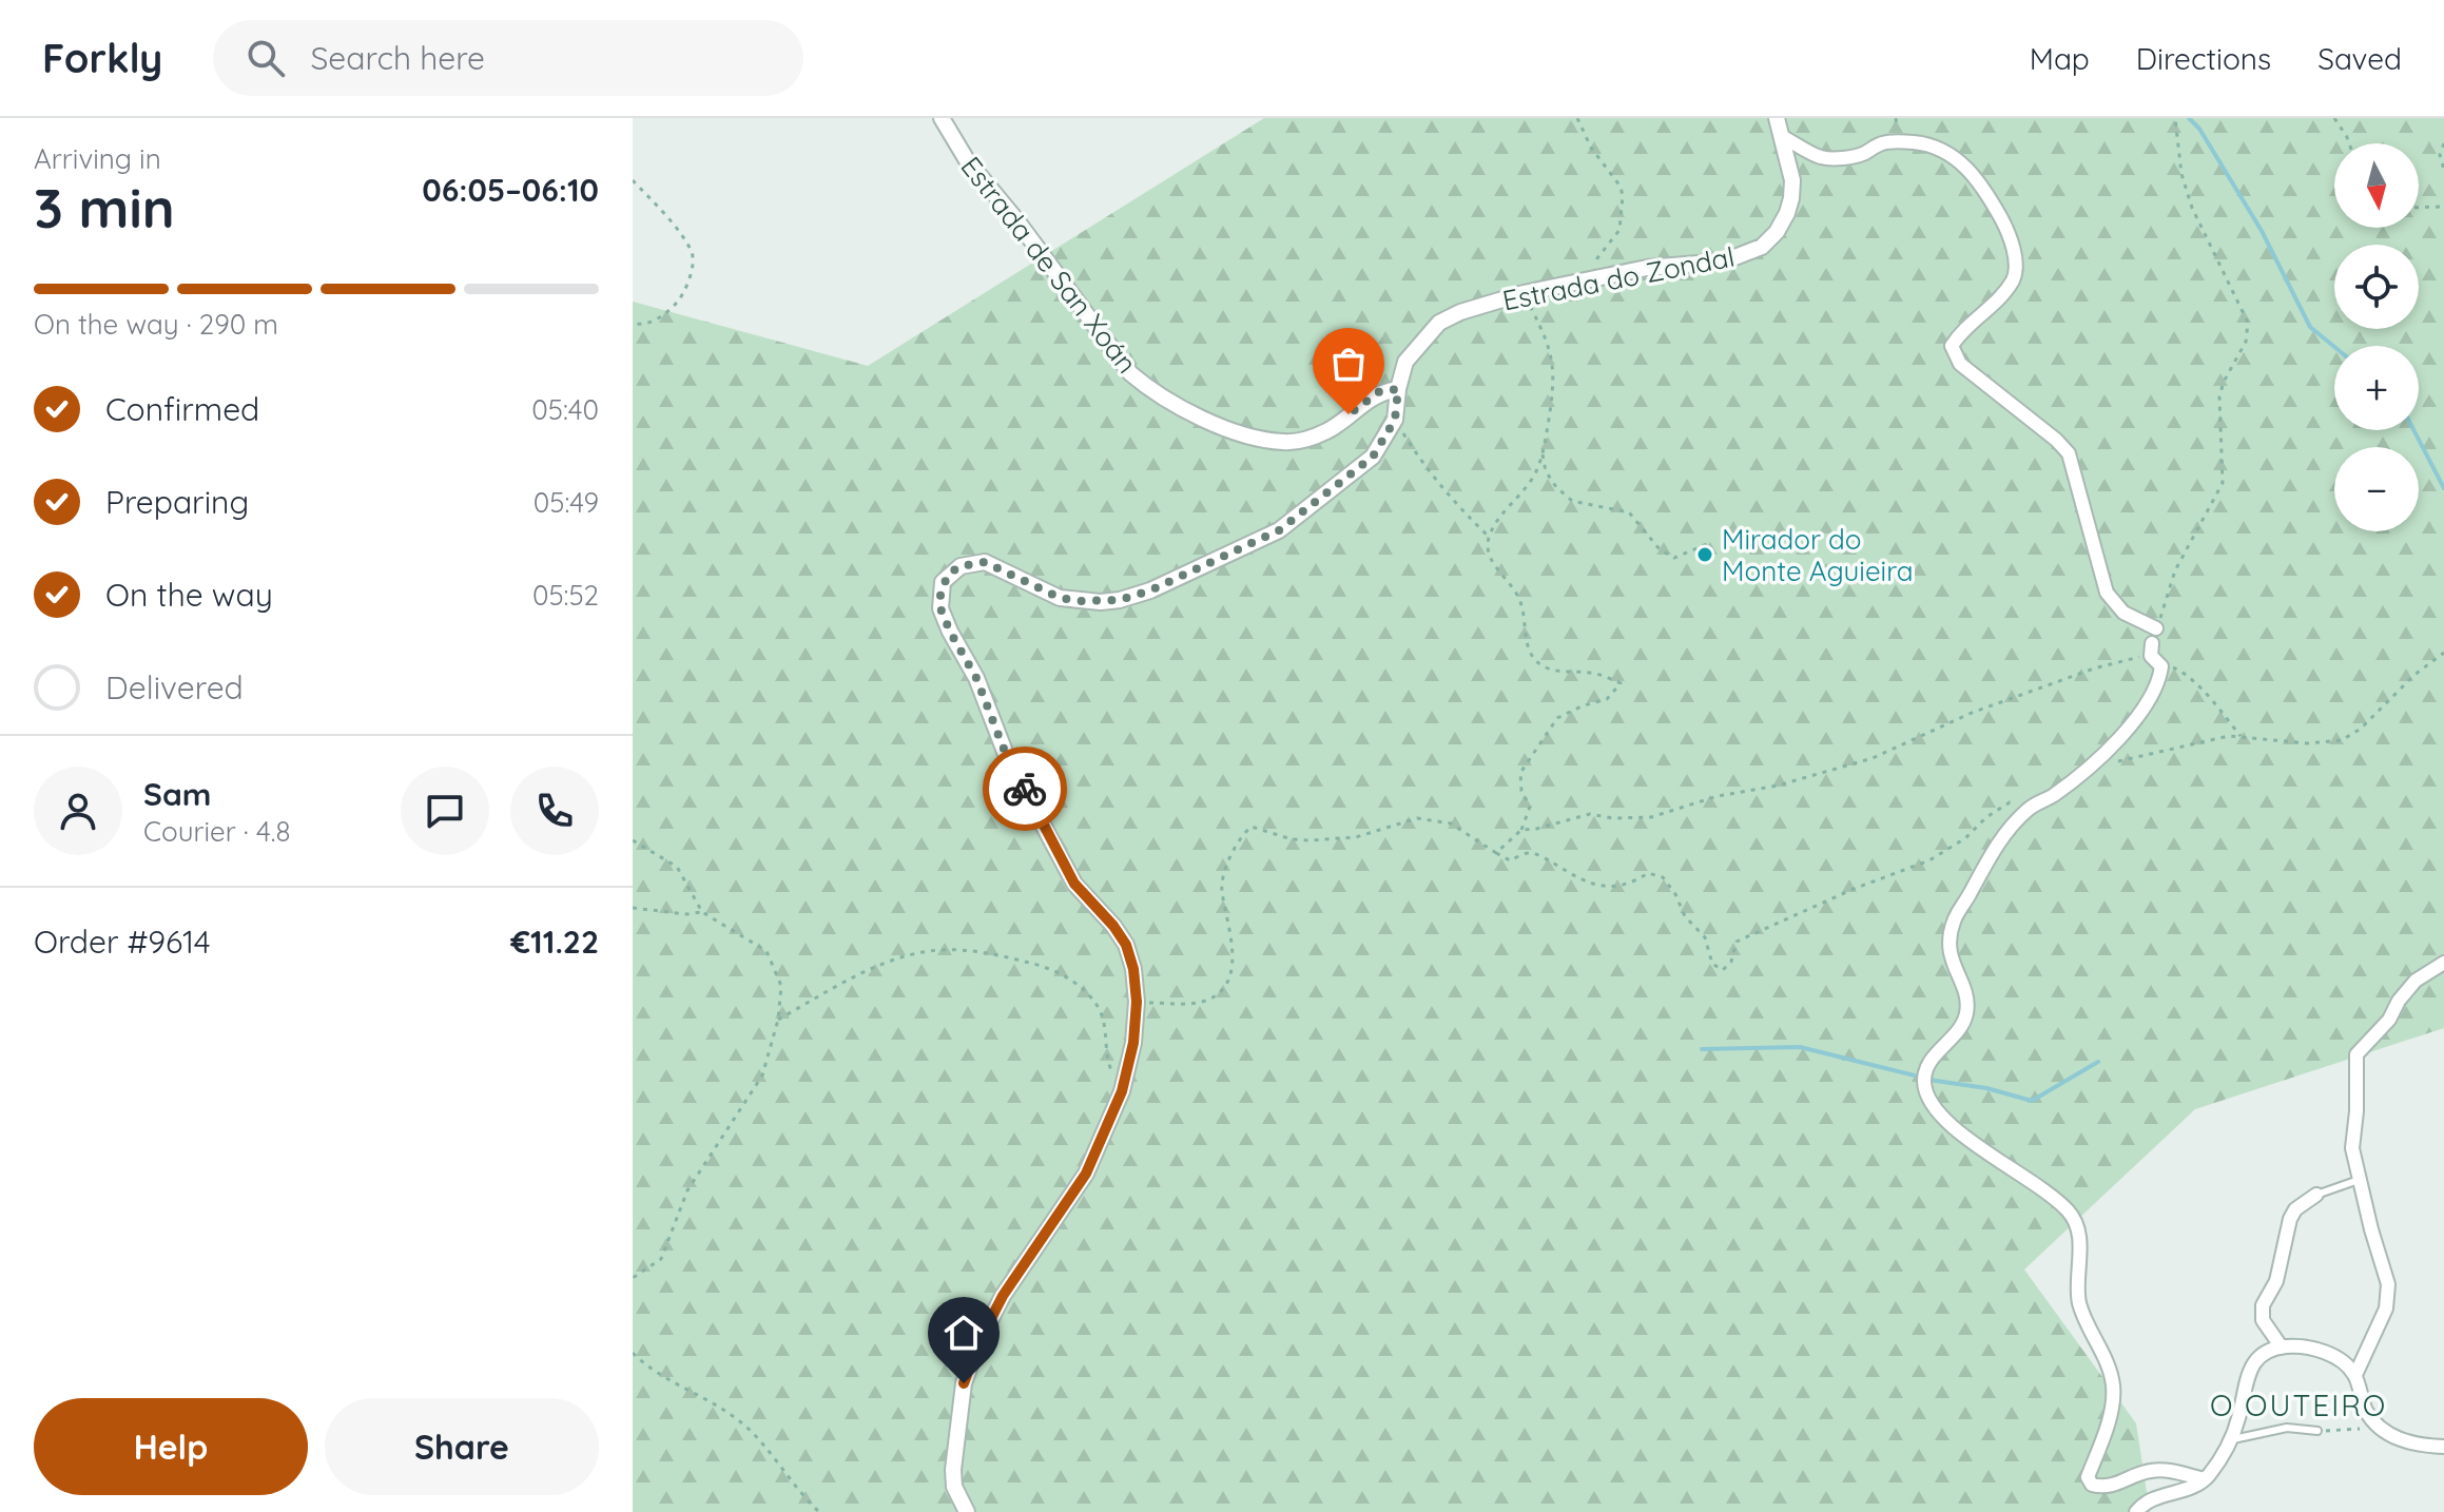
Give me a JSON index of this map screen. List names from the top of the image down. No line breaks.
{"streets":{"street":["Estrada de San Xoán","Estrada do Zondal"]},"crossings":[["Estrada de San Xoán","Estrada do Zondal"]],"districts":["O OUTEIRO"],"places":["Mirador do Monte Aguieira"],"north":"bottom","page":{"header":"Forkly","search":"Search here","nav":["Map","Directions","Saved"],"heading":["3 min","Arriving in","06:05–06:10"],"panel":["Sam","Courier · 4.8","Order #9614","€11.22"],"map_buttons":["+","−"],"bar":"On the way · 290 m","list":[["Confirmed","05:40"],["Preparing","05:49"],["On the way","05:52"],"Delivered"],"buttons":["Help","Share"]}}
